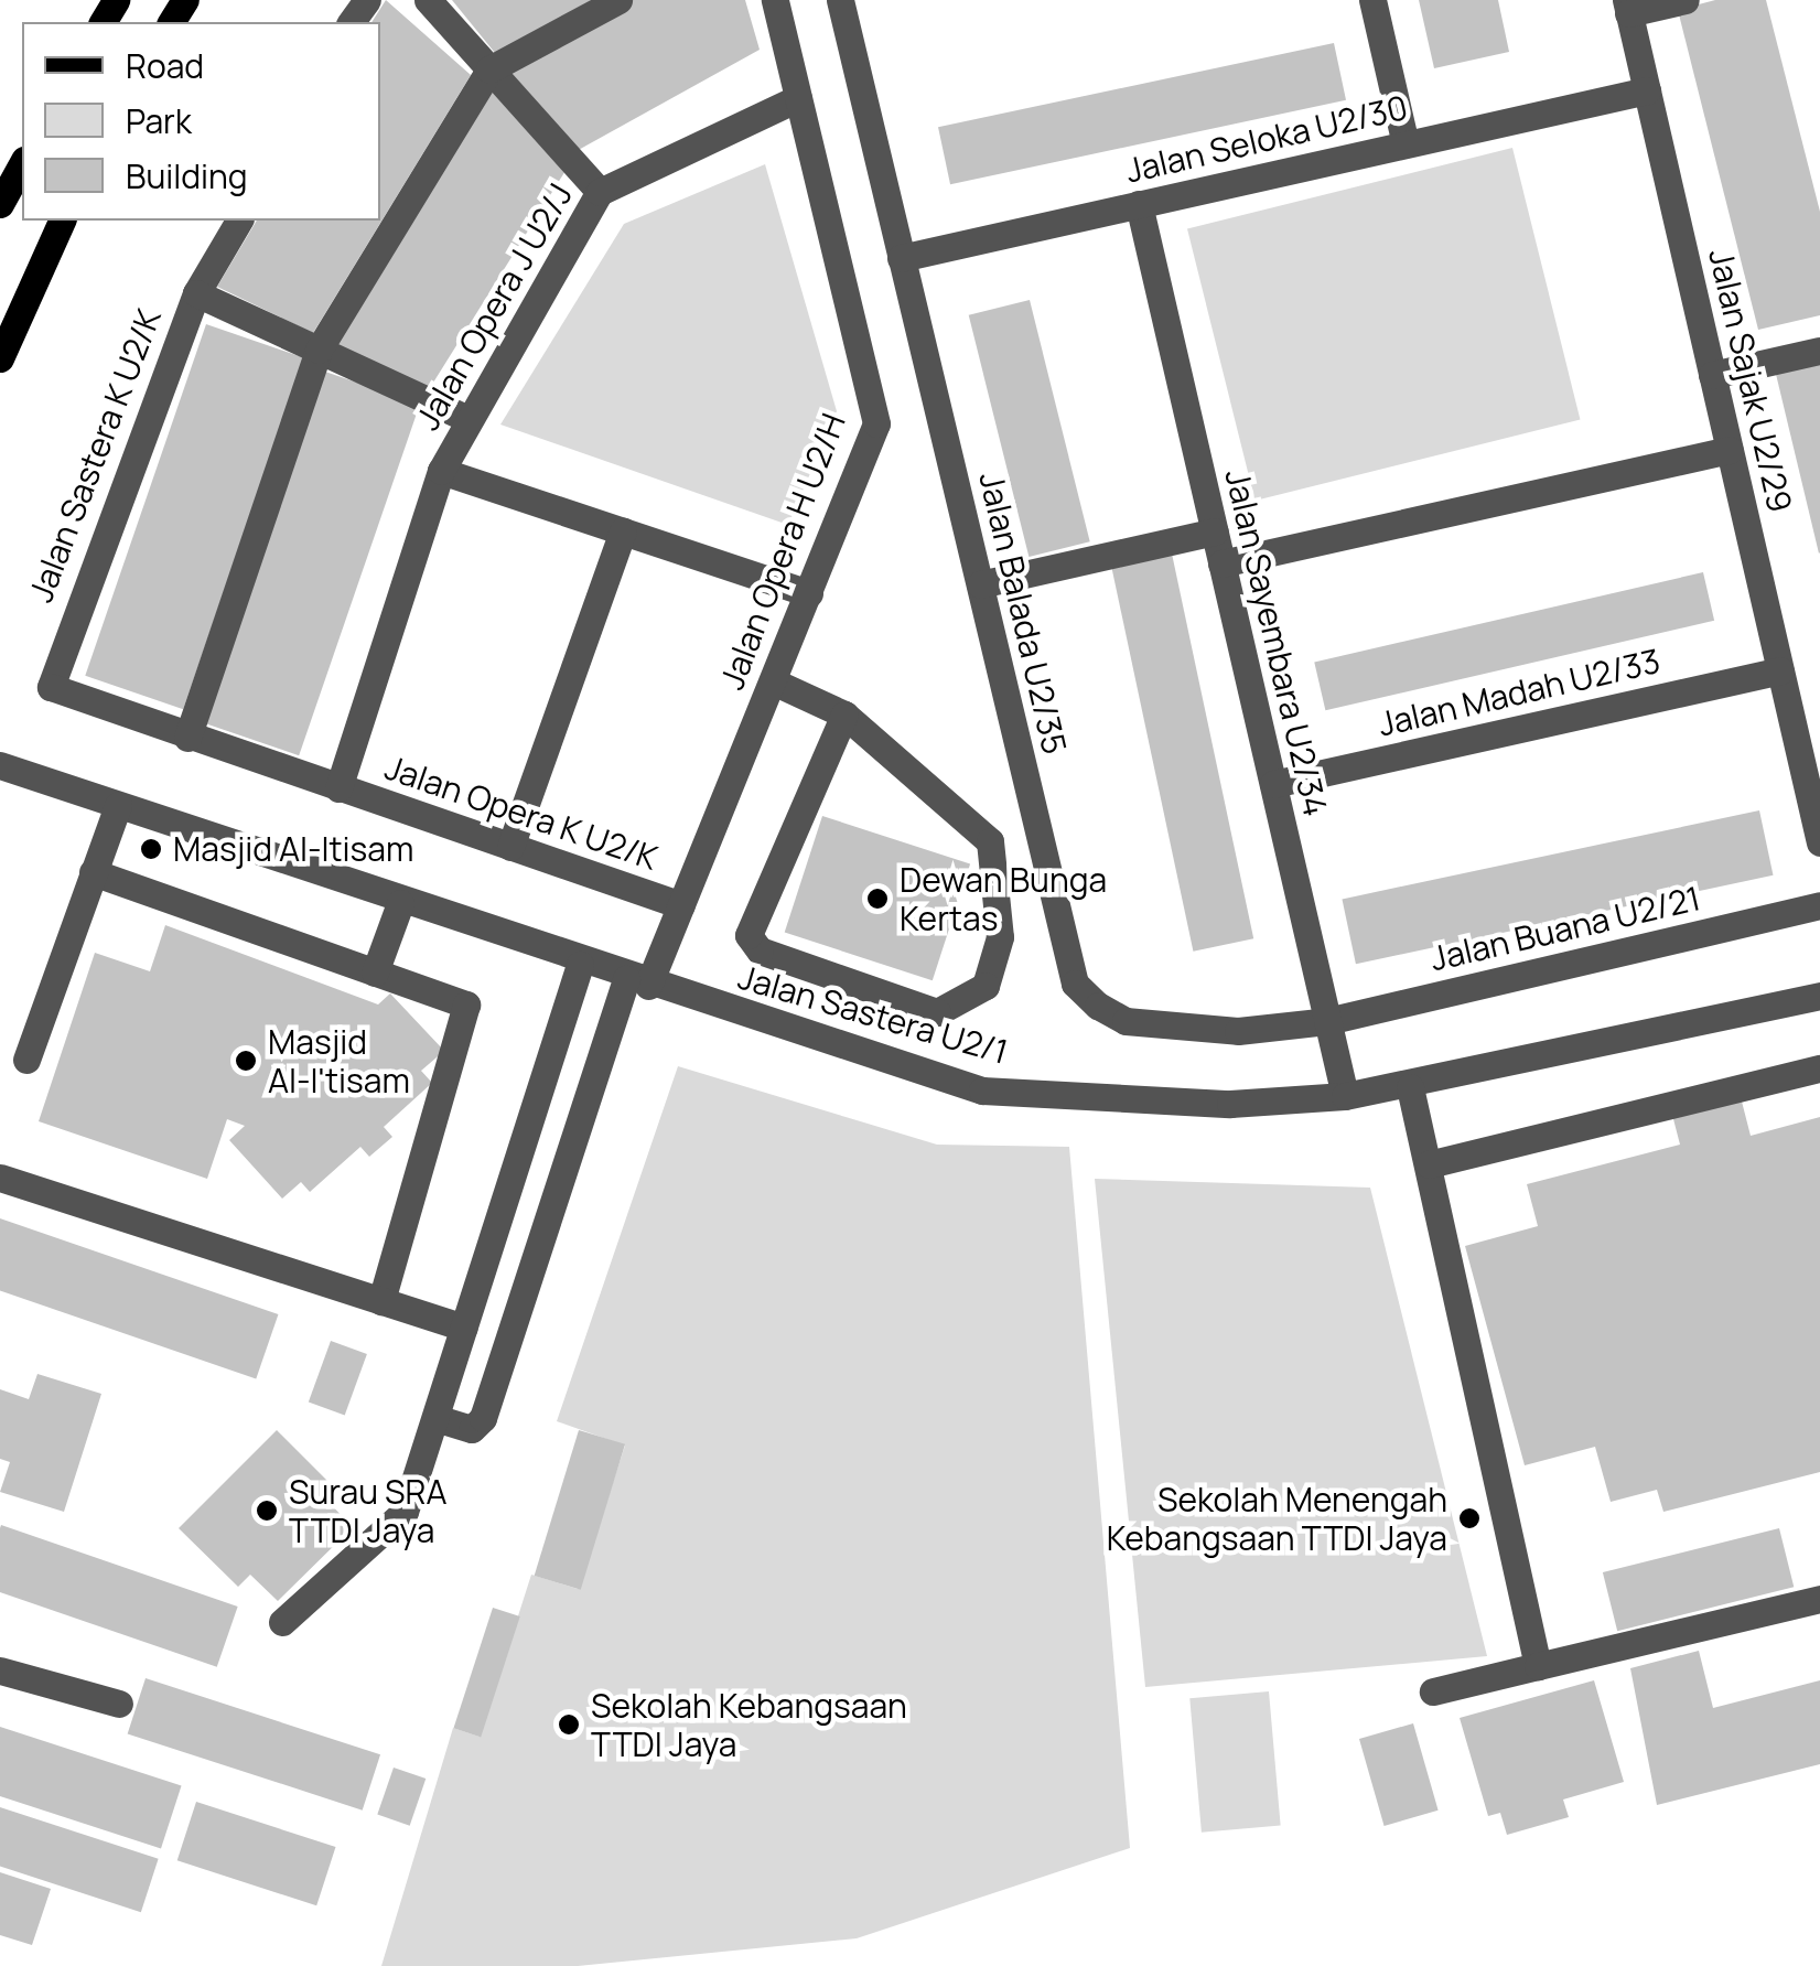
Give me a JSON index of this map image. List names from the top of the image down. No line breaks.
{"streets":{"street":["Jalan Seloka U2/30","Jalan Opera J U2/J","Jalan Sajak U2/29","Jalan Sastera K U2/K","Jalan Opera H U2/H","Jalan Balada U2/35","Jalan Sayembara U2/34","Jalan Madah U2/33","Jalan Opera K U2/K","Jalan Buana U2/21","Jalan Sastera U2/1"]},"crossings":[["Jalan Seloka U2/30","Jalan Sajak U2/29"],["Jalan Seloka U2/30","Jalan Balada U2/35"],["Jalan Seloka U2/30","Jalan Sayembara U2/34"],["Jalan Opera J U2/J","Jalan Sastera K U2/K"],["Jalan Opera J U2/J","Jalan Opera H U2/H"],["Jalan Opera J U2/J","Jalan Opera K U2/K"],["Jalan Sajak U2/29","Jalan Madah U2/33"],["Jalan Sastera K U2/K","Jalan Opera K U2/K"],["Jalan Opera H U2/H","Jalan Opera K U2/K"],["Jalan Opera H U2/H","Jalan Sastera U2/1"],["Jalan Balada U2/35","Jalan Sayembara U2/34"],["Jalan Balada U2/35","Jalan Buana U2/21"],["Jalan Sayembara U2/34","Jalan Madah U2/33"],["Jalan Sayembara U2/34","Jalan Buana U2/21"],["Jalan Sayembara U2/34","Jalan Sastera U2/1"]],"places":["Masjid Al-Itisam","Dewan Bunga Kertas","Masjid Al-I'tisam","Surau SRA TTDI Jaya","Sekolah Menengah Kebangsaan TTDI Jaya","Sekolah Kebangsaan TTDI Jaya"],"legend":["Road","Park","Building"]}
